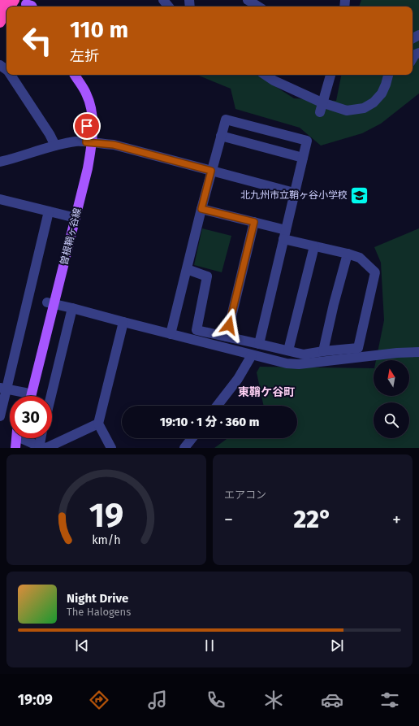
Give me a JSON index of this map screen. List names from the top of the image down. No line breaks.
{"streets":{"main road":["曽根鞘ヶ谷線"]},"districts":["東鞘ケ谷町"],"places":{"school or university":["北九州市立鞘ヶ谷小学校"]},"north":"top","page":{"turn":["110 m","左折"],"limit":"30","trip":"19:10 · 1 分 · 360 m","tile":"エアコン","heat":["−","22°","+"],"song":["Night Drive","The Halogens"],"tabs":"19:09","gauge":["19","km/h"]}}
